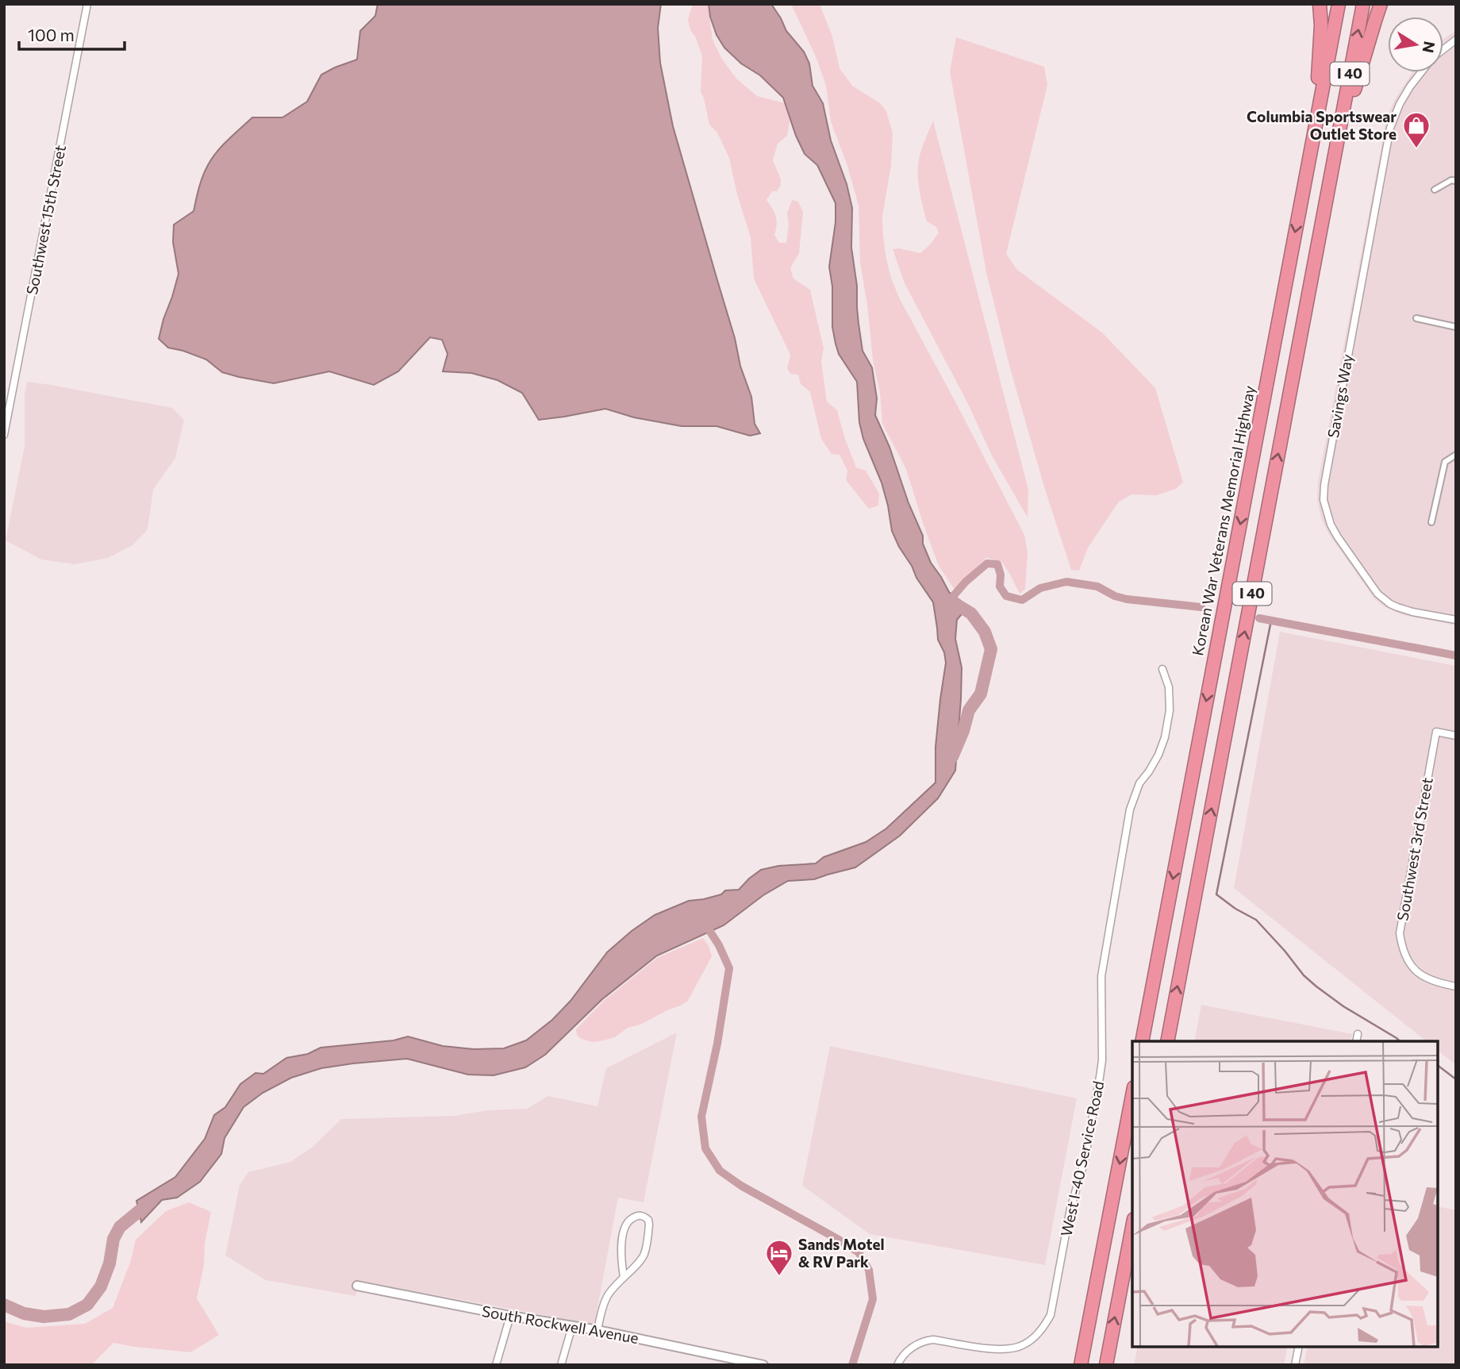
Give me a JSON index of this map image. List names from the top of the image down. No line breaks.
{"streets":{"highway":["I 40","Korean War Veterans Memorial Highway"],"street":["Southwest 15th Street","Savings Way","Southwest 3rd Street","West I-40 Service Road","South Rockwell Avenue"]},"places":{"shop":["Columbia Sportswear Outlet Store"],"hotel":["Sands Motel & RV Park"]},"scale_bar":"100 m","north":"right"}
